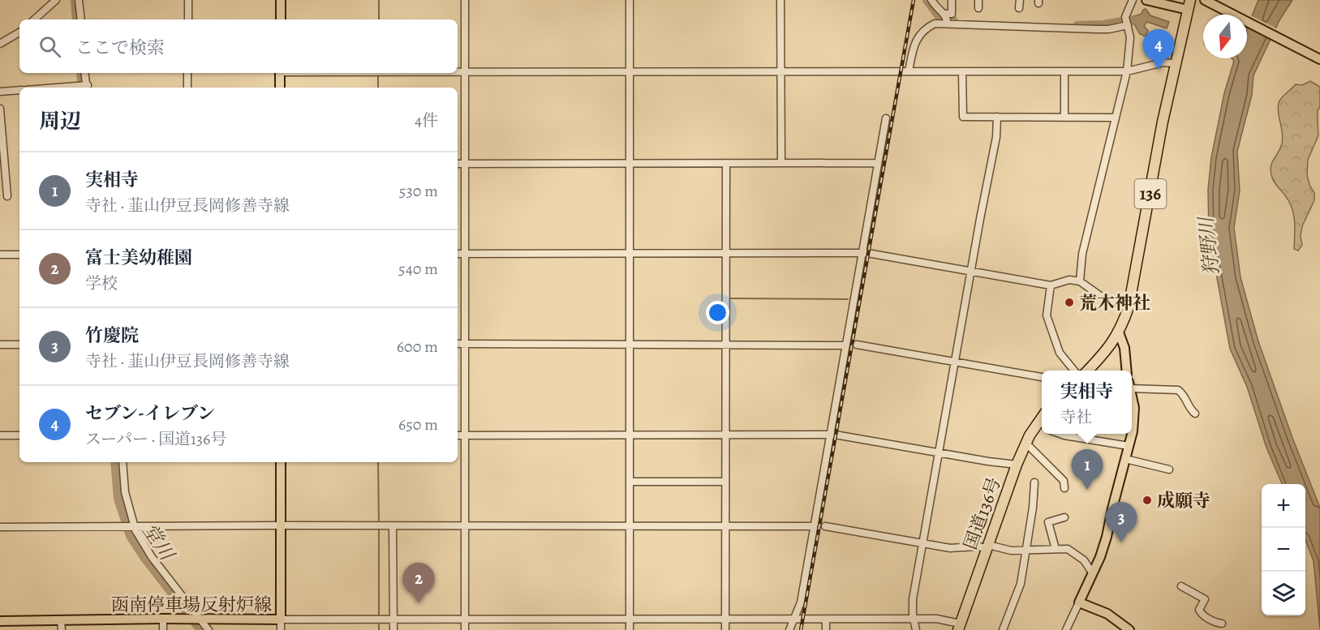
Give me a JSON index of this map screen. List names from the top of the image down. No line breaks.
{"streets":{"highway":["136","国道136号"],"main road":["函南停車場反射炉線"]},"water":["狩野川","堂川"],"places":["荒木神社","成願寺"],"north":"bottom","page":{"search":"ここで検索","pins":["4","1","3","2"],"heading":["周辺","4件"],"list":[{"mark":"1","name":"実相寺","note":"寺社 · 韮山伊豆長岡修善寺線","value":"530 m"},{"mark":"2","name":"富士美幼稚園","note":"学校","value":"540 m"},{"mark":"3","name":"竹慶院","note":"寺社 · 韮山伊豆長岡修善寺線","value":"600 m"},{"mark":"4","name":"セブン-イレブン","note":"スーパー · 国道136号","value":"650 m"}],"popup":["実相寺","寺社"],"map_buttons":["+","−"]}}
